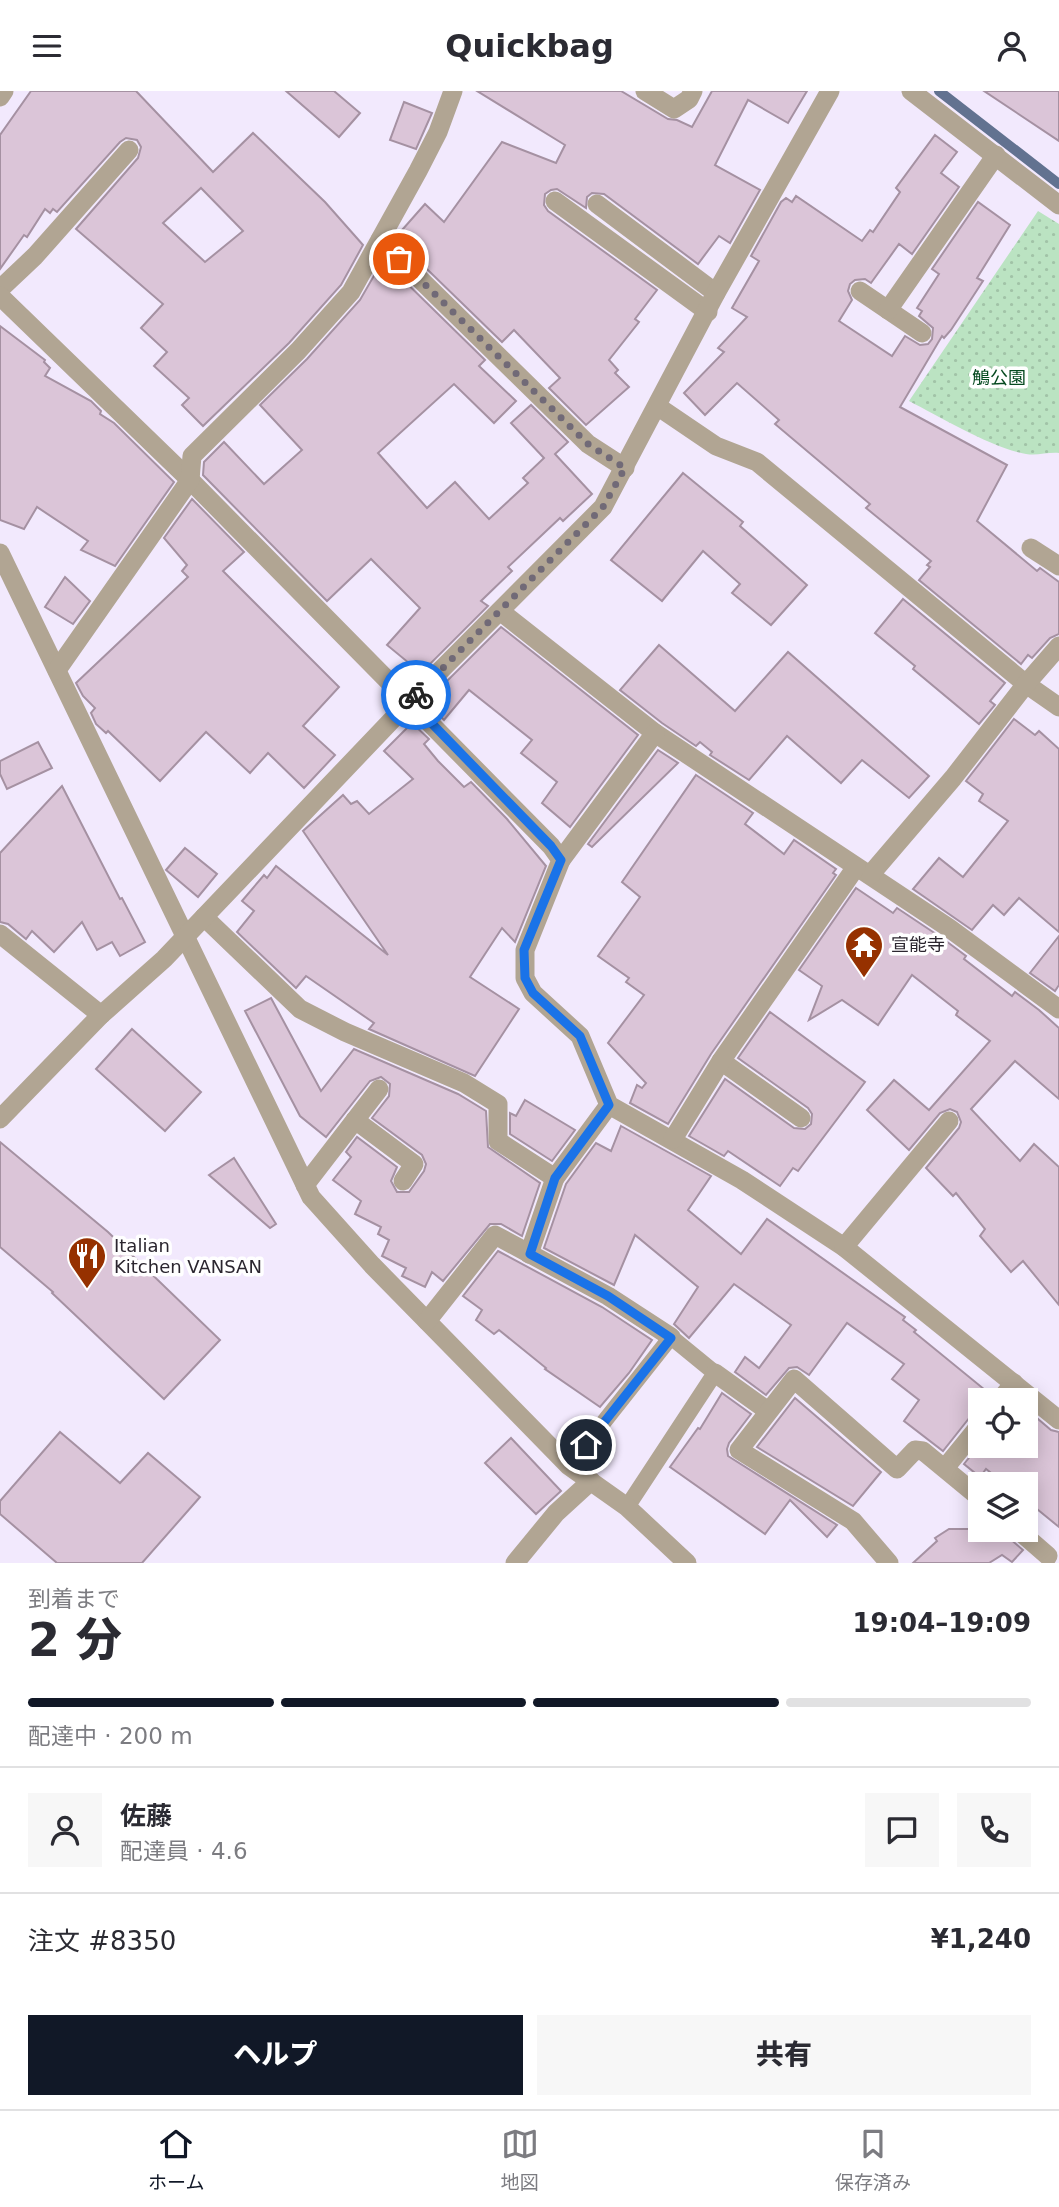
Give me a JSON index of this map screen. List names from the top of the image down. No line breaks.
{"parks":["鵤公園"],"places":{"temple":["宣能寺"],"restaurant":["Italian Kitchen VANSAN"]},"page":{"header":"Quickbag","heading":["2 分","到着まで","19:04–19:09"],"panel":["佐藤","配達員 · 4.6","注文 #8350","¥1,240"],"bar":"配達中 · 200 m","buttons":["ヘルプ","共有"],"tabs":["ホーム","地図","保存済み"]}}
